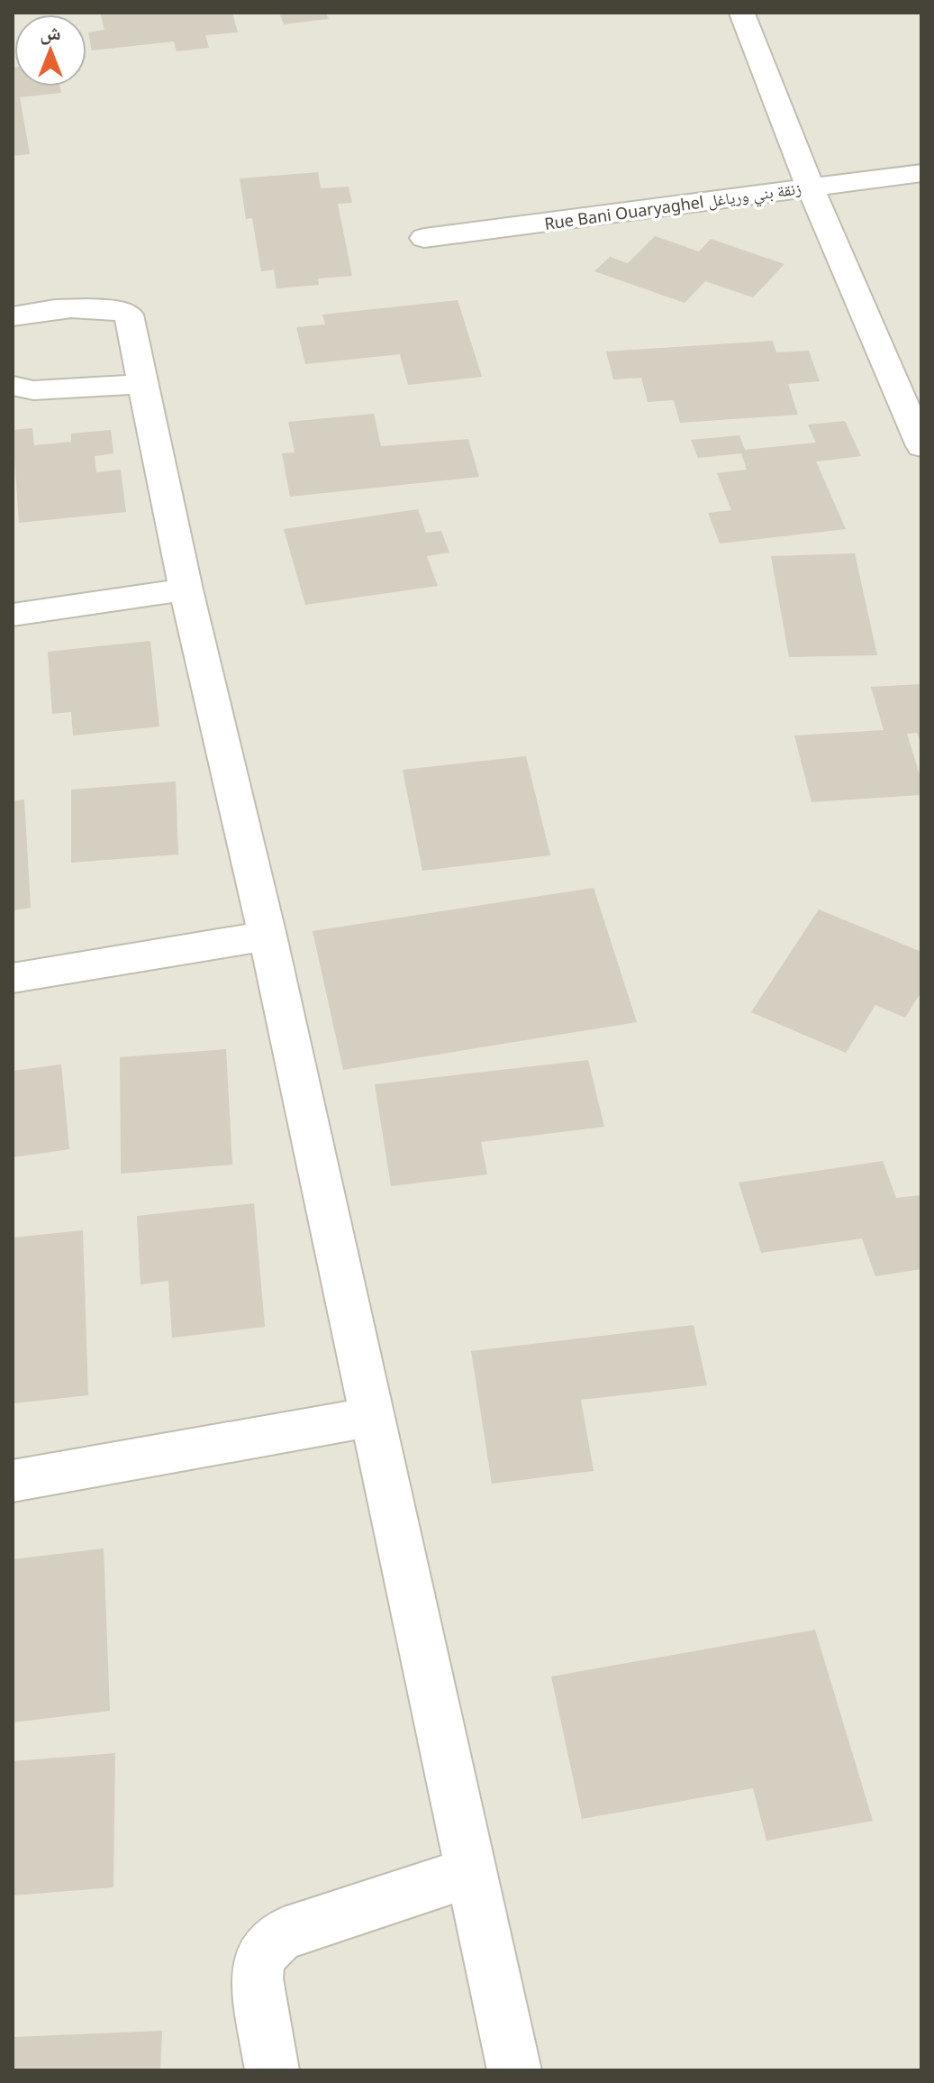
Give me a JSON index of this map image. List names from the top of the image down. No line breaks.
{"streets":{"street":["Rue Bani Ouaryaghel زنقة بني ورياغل"]},"north":"top"}
